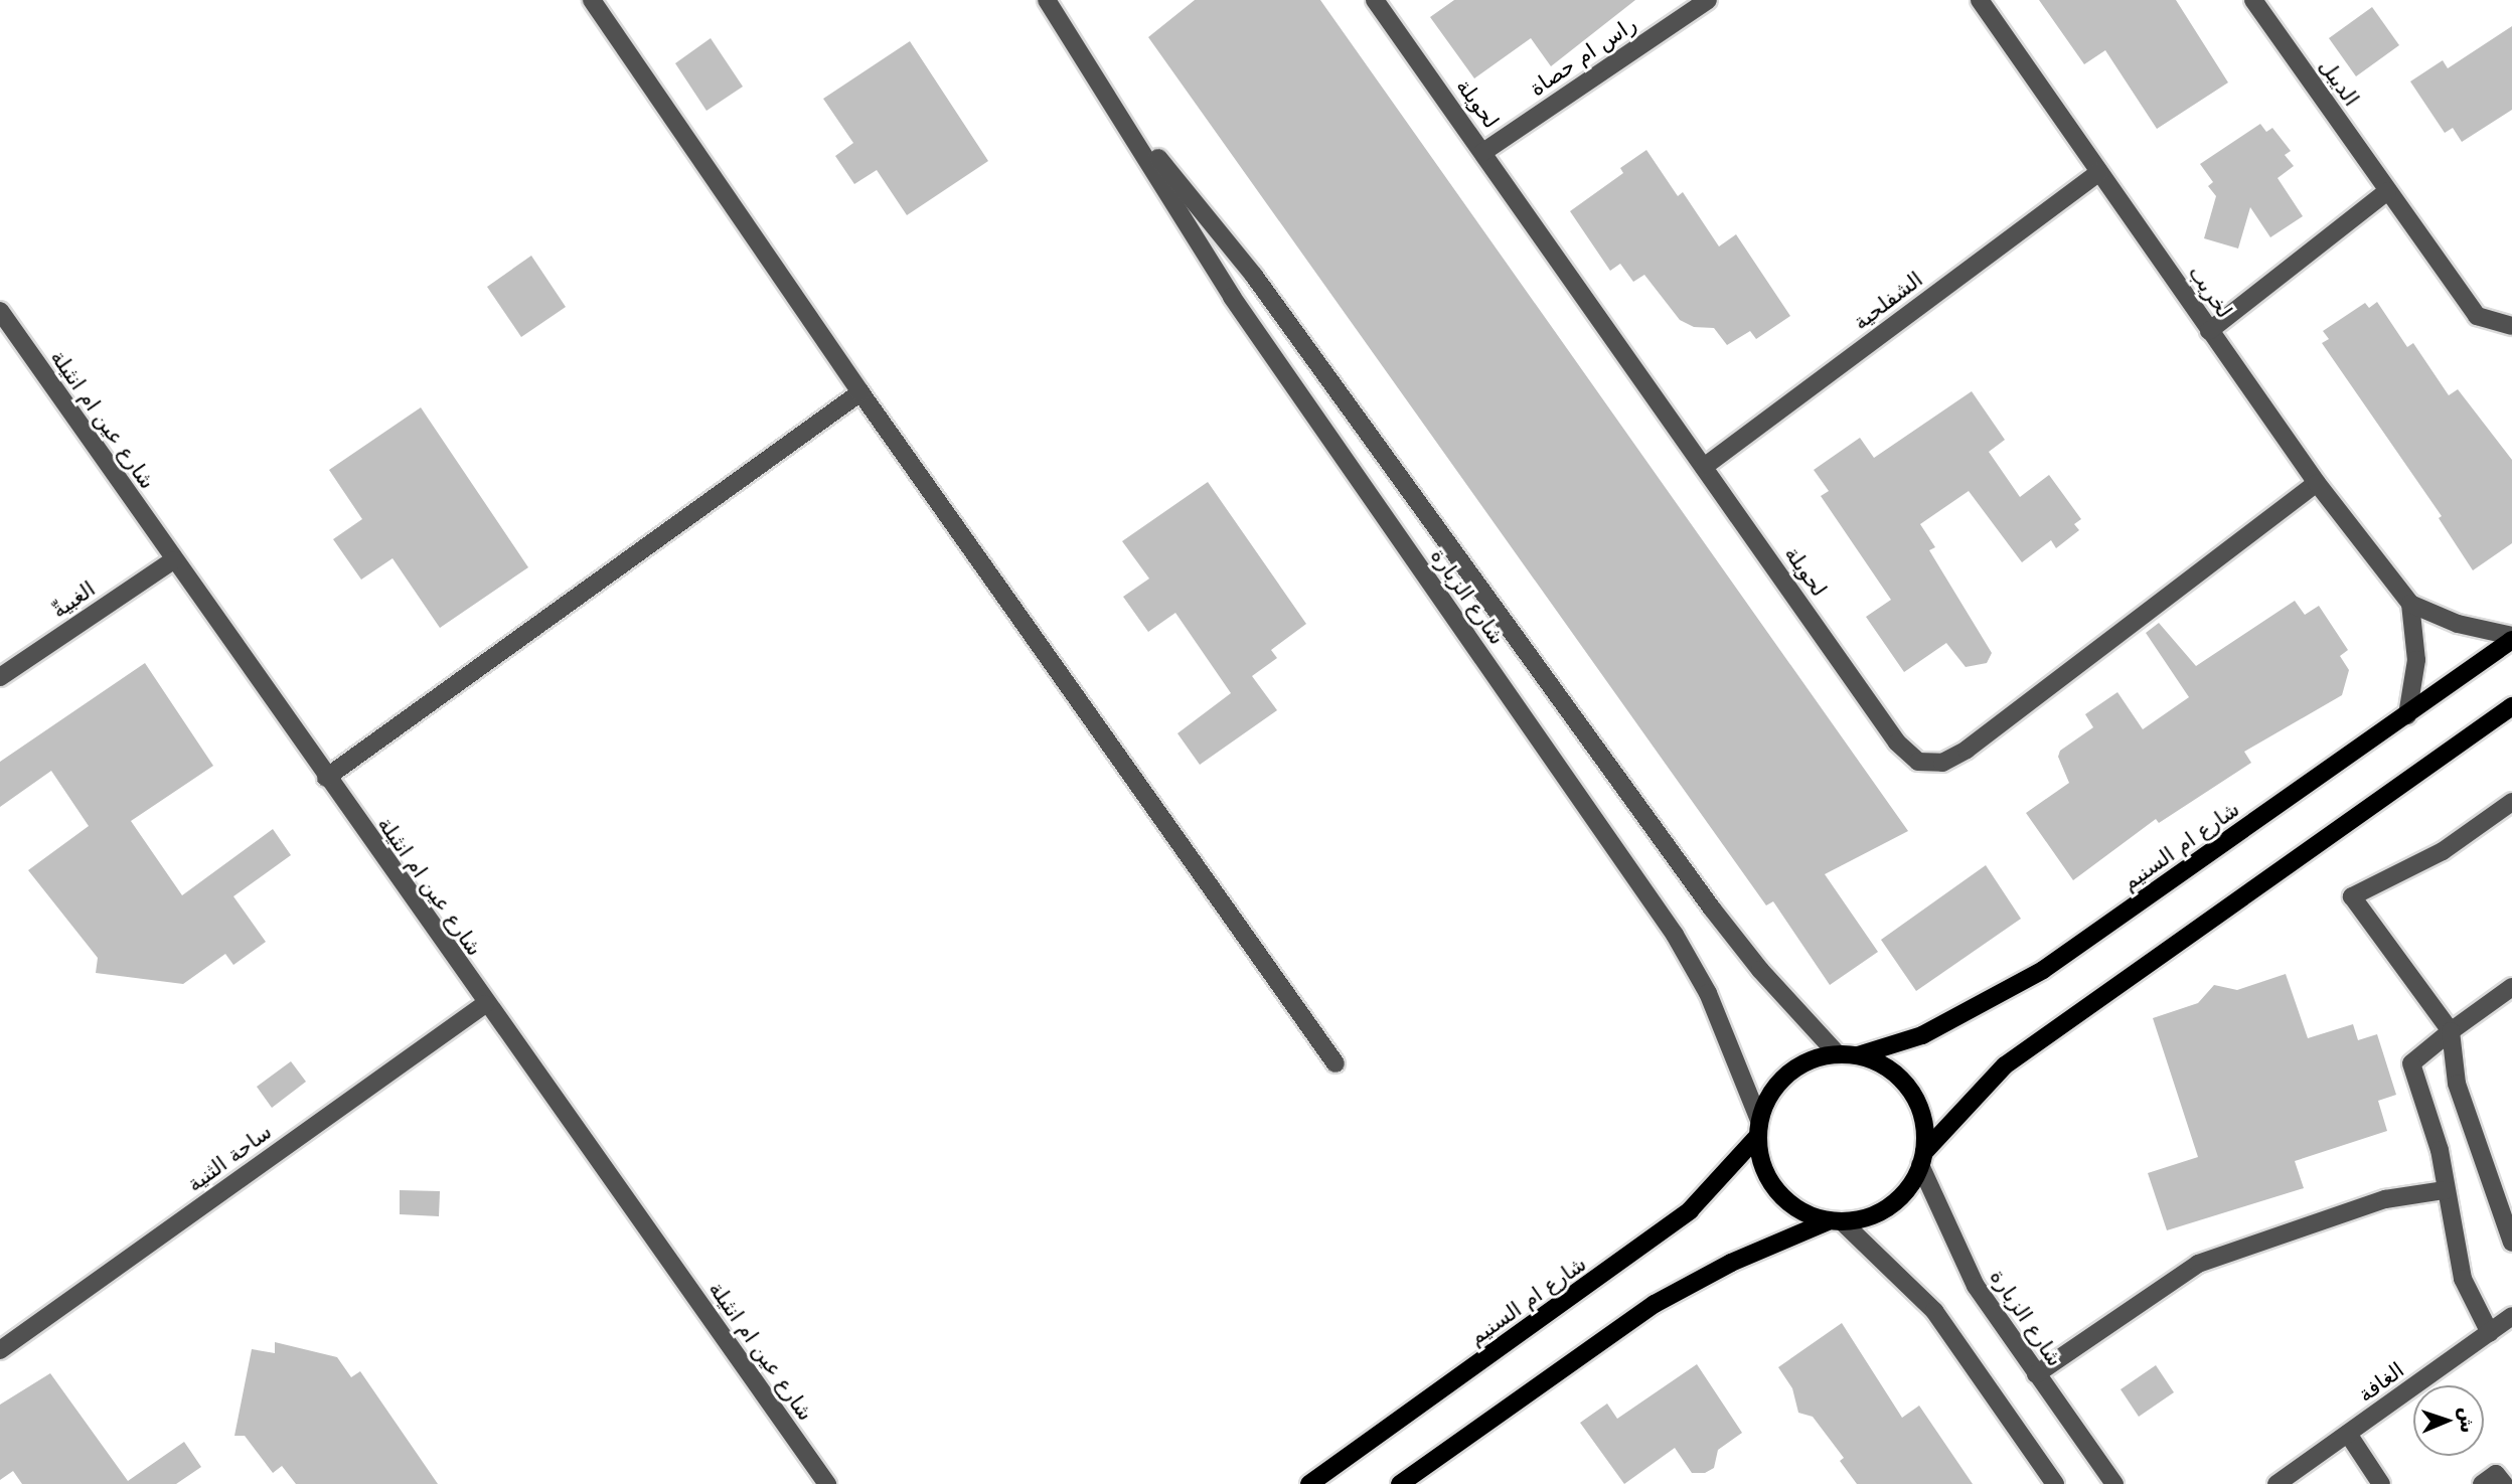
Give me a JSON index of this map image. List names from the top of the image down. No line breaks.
{"streets":{"main road":["شارع ام السنيم"],"street":["راس ام حصاة","الديبل","لحويلة","لخريب","الشفلحية","شارع عين ام انثيلة","شارع الزبارة","الغبيةّ","ساحة الثنية","الغافة"]},"crossings":[["راس ام حصاة","لحويلة"],["لحويلة","لخريب"],["لحويلة","الشفلحية"],["لخريب","الشفلحية"],["لخريب","شارع ام السنيم"],["شارع عين ام انثيلة","الغبيةّ"],["شارع عين ام انثيلة","ساحة الثنية"],["شارع الزبارة","شارع ام السنيم"]],"north":"right"}
